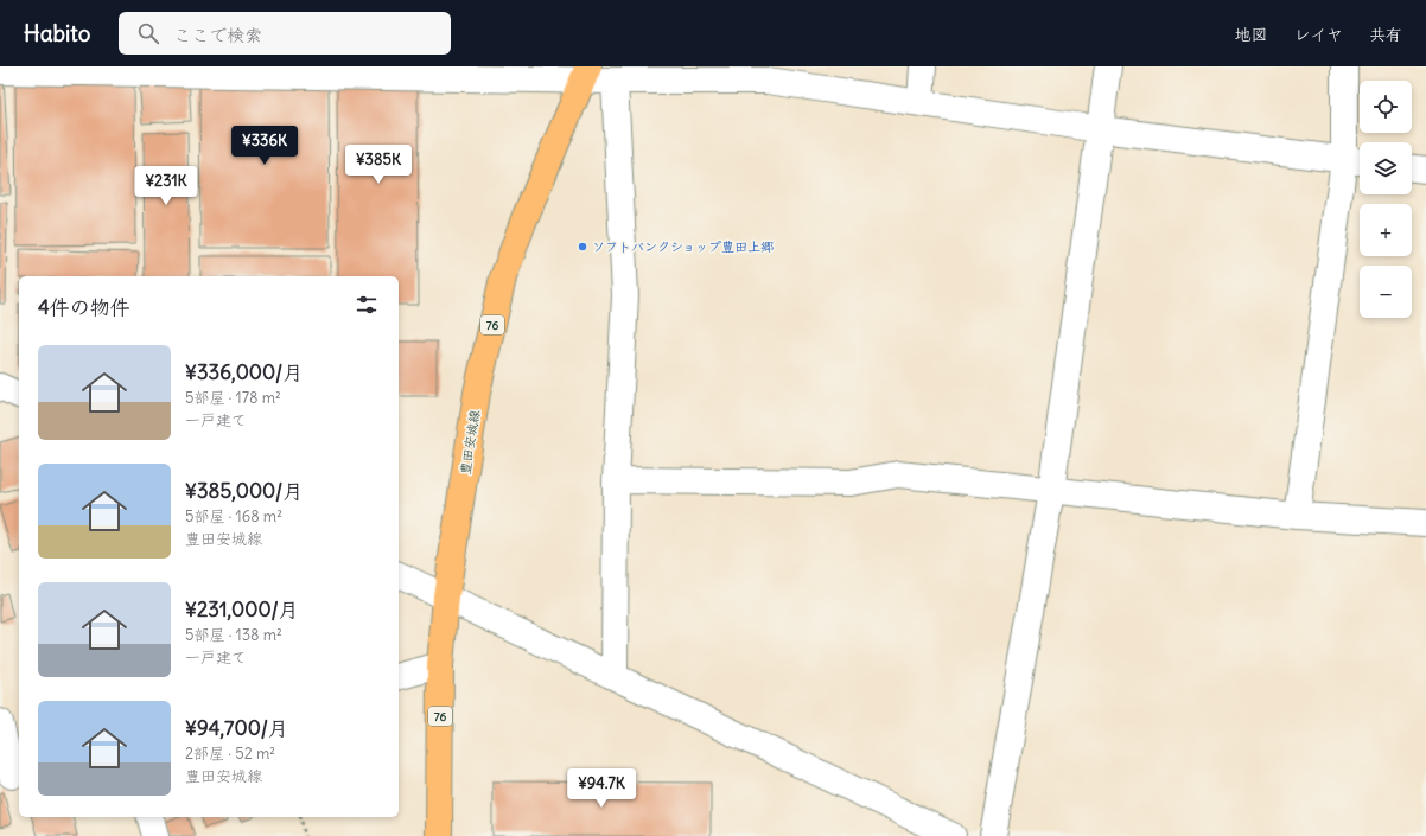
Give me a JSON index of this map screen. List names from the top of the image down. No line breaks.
{"streets":{"main road":["76","豊田安城線"]},"places":["ソフトバンクショップ豊田上郷"],"page":{"header":"Habito","search":"ここで検索","nav":["地図","レイヤ","共有"],"map_buttons":["+","−"],"price":["¥336K","¥385K","¥231K","¥94.7K"],"heading":"4件の物件","list":[{"name":"¥336,000/月","note":"5部屋 · 178 m² · 一戸建て"},{"name":"¥385,000/月","note":"5部屋 · 168 m² · 豊田安城線"},{"name":"¥231,000/月","note":"5部屋 · 138 m² · 一戸建て"},{"name":"¥94,700/月","note":"2部屋 · 52 m² · 豊田安城線"}]}}
